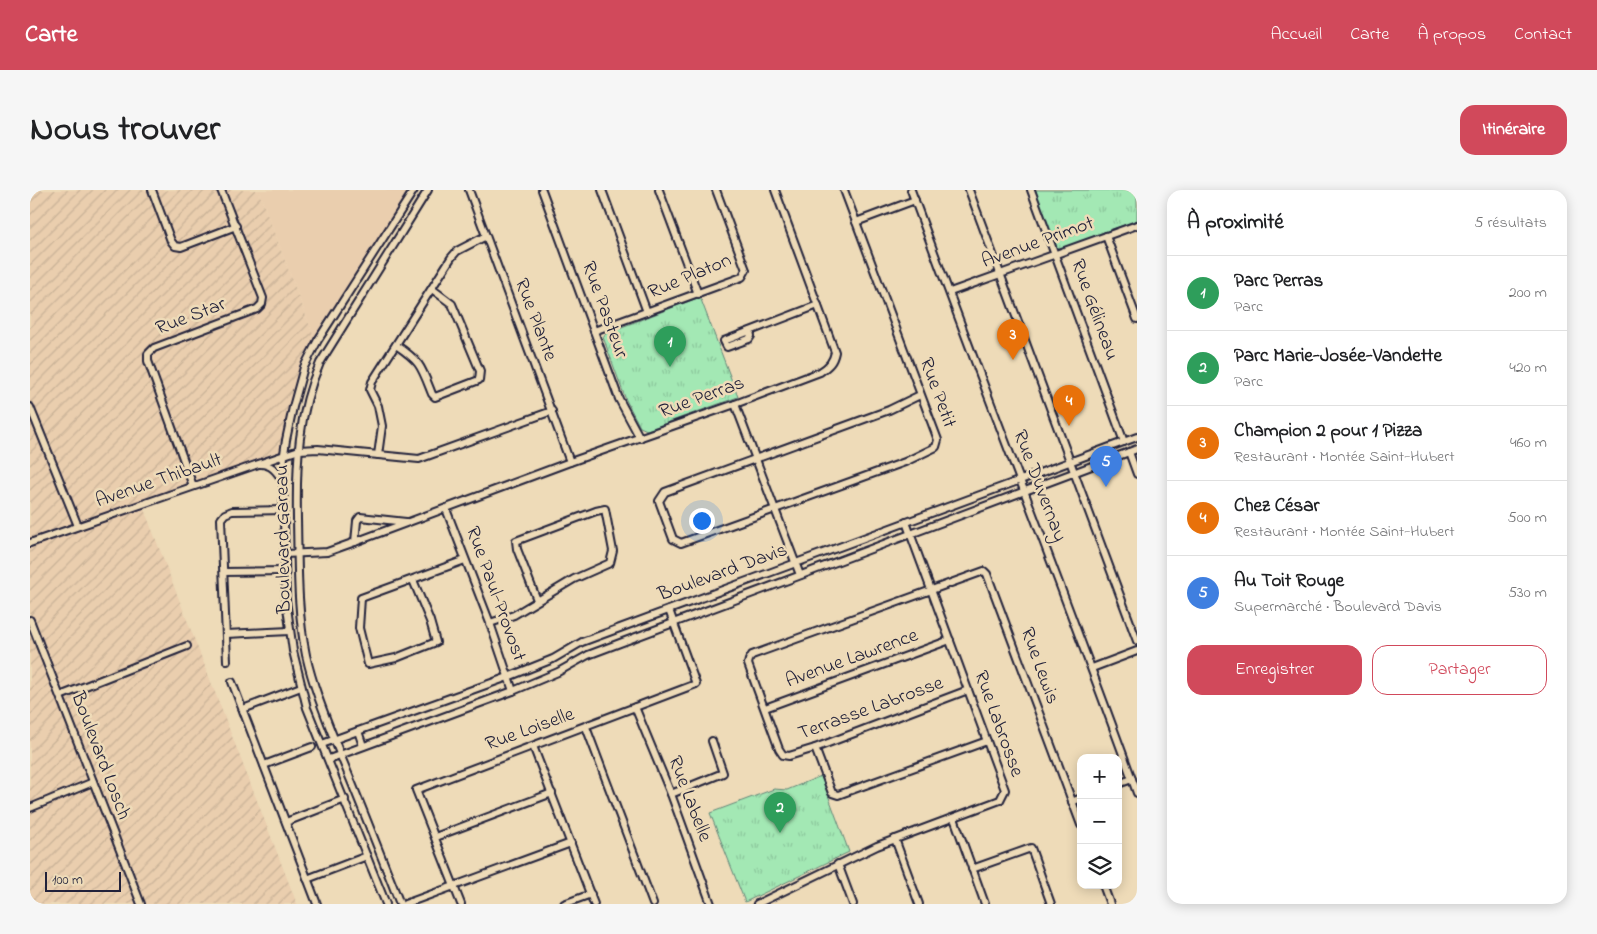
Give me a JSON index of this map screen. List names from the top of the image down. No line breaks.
{"streets":{"street":["Avenue Primot","Rue Platon","Rue Pasteur","Rue Gélineau","Rue Star","Rue Plante","Rue Petit","Rue Perras","Avenue Thibault","Rue Duvernay","Boulevard Gareau","Boulevard Davis","Rue Paul-Provost","Avenue Lawrence","Rue Lewis","Terrasse Labrosse","Rue Labrosse","Rue Loiselle","Boulevard Losch","Rue Labelle"]},"crossings":[["Avenue Primot","Rue Gélineau"],["Avenue Primot","Rue Duvernay"],["Rue Platon","Rue Pasteur"],["Rue Pasteur","Rue Perras"],["Rue Gélineau","Boulevard Davis"],["Rue Star","Avenue Thibault"],["Rue Plante","Rue Perras"],["Rue Plante","Avenue Thibault"],["Rue Perras","Boulevard Gareau"],["Rue Perras","Rue Paul-Provost"],["Avenue Thibault","Boulevard Gareau"],["Rue Duvernay","Boulevard Davis"],["Boulevard Gareau","Boulevard Davis"],["Boulevard Davis","Rue Paul-Provost"],["Boulevard Davis","Rue Labrosse"],["Boulevard Davis","Rue Loiselle"],["Avenue Lawrence","Terrasse Labrosse"],["Avenue Lawrence","Rue Labrosse"],["Rue Lewis","Terrasse Labrosse"],["Rue Lewis","Rue Labrosse"],["Terrasse Labrosse","Rue Labrosse"],["Rue Loiselle","Rue Labelle"]],"scale_bar":"100 m","page":{"header":"Carte","nav":["Accueil","Carte","À propos","Contact"],"title":"Nous trouver","buttons":["Itinéraire",["Enregistrer","Partager"]],"heading":["À proximité","5 résultats"],"list":[{"mark":"1","name":"Parc Perras","note":"Parc","value":"200 m"},{"mark":"2","name":"Parc Marie-Josée-Vandette","note":"Parc","value":"420 m"},{"mark":"3","name":"Champion 2 pour 1 Pizza","note":"Restaurant · Montée Saint-Hubert","value":"460 m"},{"mark":"4","name":"Chez César","note":"Restaurant · Montée Saint-Hubert","value":"500 m"},{"mark":"5","name":"Au Toit Rouge","note":"Supermarché · Boulevard Davis","value":"530 m"}],"pins":["3","1","4","5","2"],"map_buttons":["+","−"],"scale":"100 m"}}
